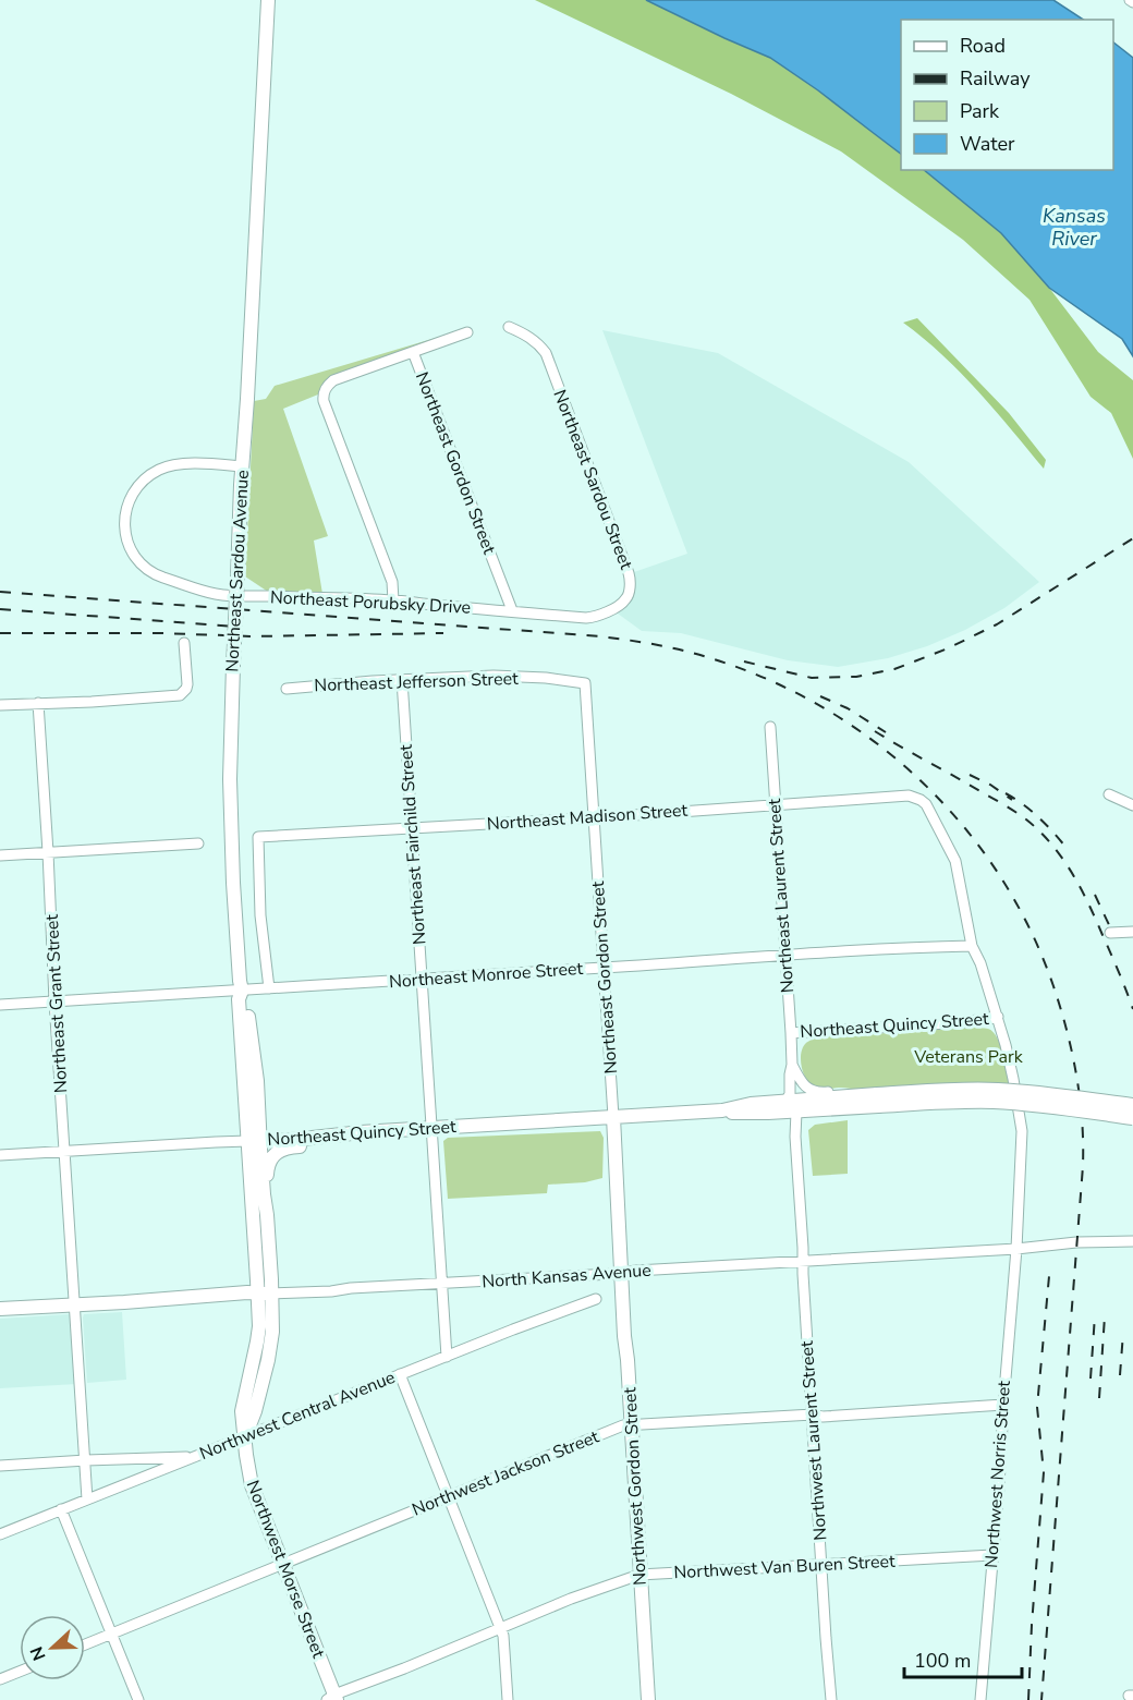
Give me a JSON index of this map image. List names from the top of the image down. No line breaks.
{"streets":{"main road":["Northeast Gordon Street","Northeast Sardou Avenue","Northeast Quincy Street","North Kansas Avenue","Northwest Gordon Street","Northwest Morse Street"],"street":["Northeast Sardou Street","Northeast Porubsky Drive","Northeast Jefferson Street","Northeast Madison Street","Northeast Fairchild Street","Northeast Laurent Street","Northeast Monroe Street","Northeast Grant Street","Northwest Central Avenue","Northwest Laurent Street","Northwest Jackson Street","Northwest Norris Street","Northwest Van Buren Street"]},"crossings":[["Northeast Gordon Street","Northeast Porubsky Drive"],["Northeast Gordon Street","Northeast Jefferson Street"],["Northeast Gordon Street","Northeast Madison Street"],["Northeast Gordon Street","Northeast Monroe Street"],["Northeast Gordon Street","Northeast Quincy Street"],["Northeast Gordon Street","North Kansas Avenue"],["Northeast Gordon Street","Northwest Gordon Street"],["Northeast Sardou Street","Northeast Porubsky Drive"],["Northeast Sardou Avenue","Northeast Porubsky Drive"],["Northeast Sardou Avenue","Northeast Monroe Street"],["Northeast Sardou Avenue","Northeast Quincy Street"],["Northeast Jefferson Street","Northeast Fairchild Street"],["Northeast Madison Street","Northeast Fairchild Street"],["Northeast Madison Street","Northeast Laurent Street"],["Northeast Madison Street","Northeast Monroe Street"],["Northeast Madison Street","Northwest Norris Street"],["Northeast Fairchild Street","Northeast Monroe Street"],["Northeast Fairchild Street","Northeast Quincy Street"],["Northeast Fairchild Street","North Kansas Avenue"],["Northeast Fairchild Street","Northwest Central Avenue"],["Northeast Laurent Street","Northeast Monroe Street"],["Northeast Laurent Street","Northeast Quincy Street"],["Northeast Monroe Street","Northeast Grant Street"],["Northeast Monroe Street","Northwest Norris Street"],["Northeast Grant Street","Northeast Quincy Street"],["Northeast Grant Street","North Kansas Avenue"],["Northeast Grant Street","Northwest Central Avenue"],["Northeast Quincy Street","Northwest Norris Street"],["North Kansas Avenue","Northwest Laurent Street"],["North Kansas Avenue","Northwest Norris Street"],["North Kansas Avenue","Northwest Gordon Street"],["North Kansas Avenue","Northwest Morse Street"],["Northwest Central Avenue","Northwest Morse Street"],["Northwest Laurent Street","Northwest Jackson Street"],["Northwest Laurent Street","Northwest Van Buren Street"],["Northwest Jackson Street","Northwest Norris Street"],["Northwest Jackson Street","Northwest Gordon Street"],["Northwest Jackson Street","Northwest Morse Street"],["Northwest Norris Street","Northwest Van Buren Street"],["Northwest Gordon Street","Northwest Van Buren Street"],["Northwest Van Buren Street","Northwest Morse Street"]],"water":["Kansas River"],"parks":["Veterans Park"],"legend":["Road","Railway","Park","Water"],"scale_bar":"100 m","north":"left"}
